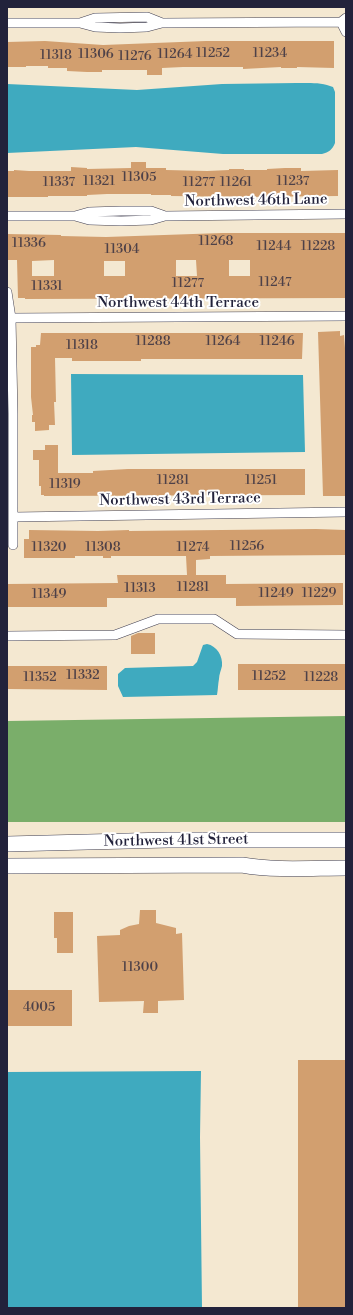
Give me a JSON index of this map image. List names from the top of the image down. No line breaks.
{"streets":{"main road":["Northwest 41st Street"],"street":["Northwest 46th Lane","Northwest 44th Terrace","Northwest 43rd Terrace"]},"house_numbers":["11252","11234","11306","11264","11318","11276","11305","11321","11237","11337","11277","11261","11268","11336","11244","11228","11304","11247","11277","11331","11288","11264","11246","11318","11281","11251","11319","11256","11320","11308","11274","11281","11313","11249","11229","11349","11332","11252","11352","11228","11300","4005"]}
